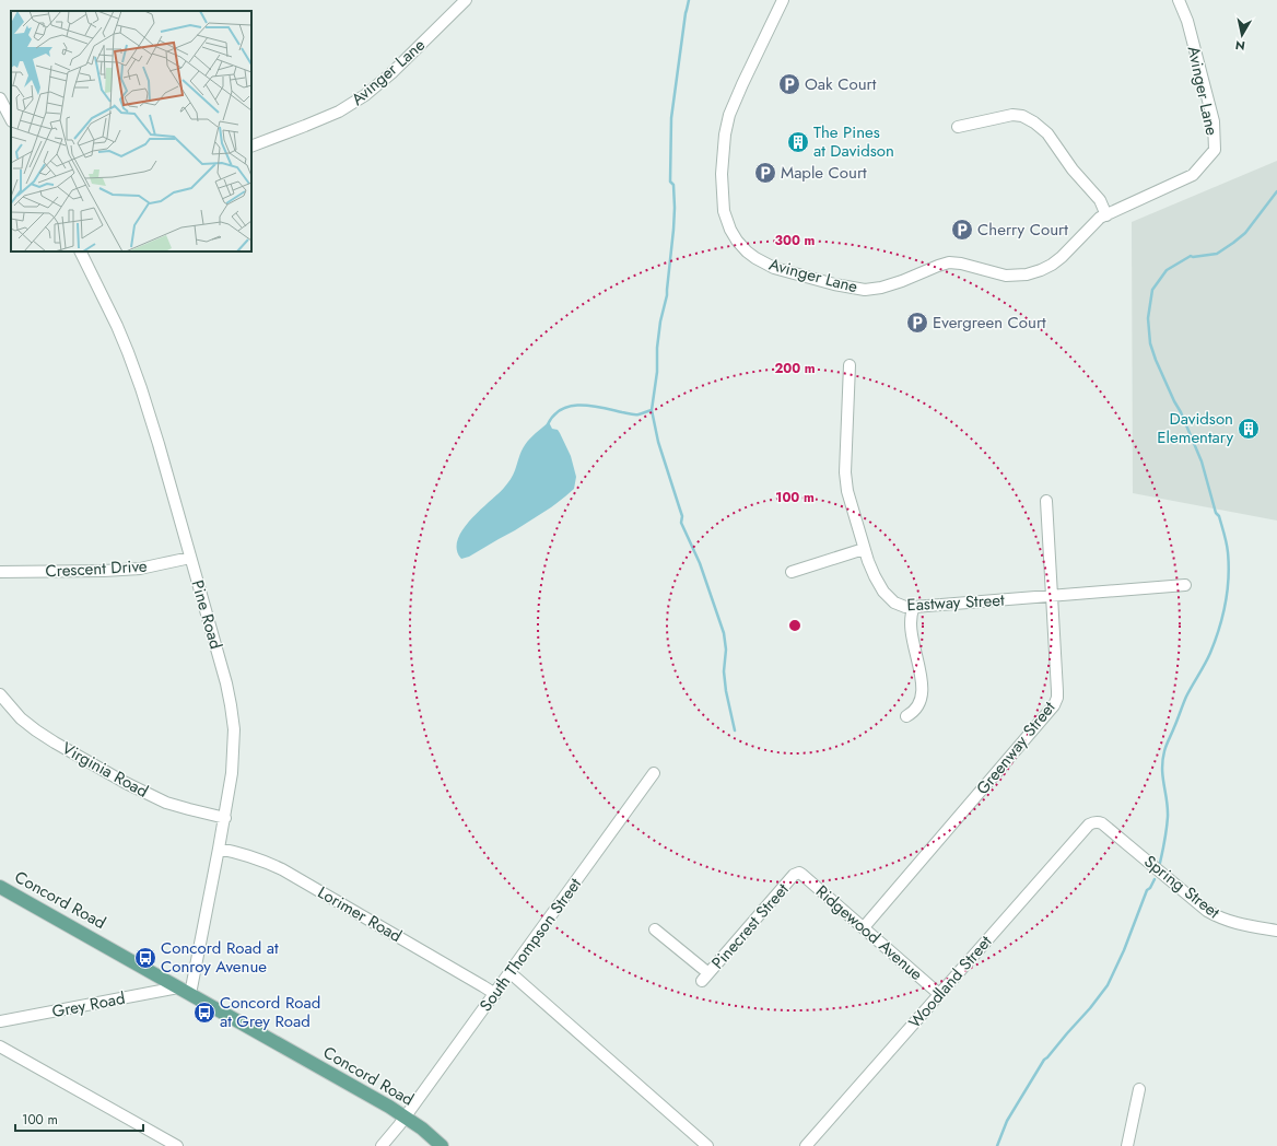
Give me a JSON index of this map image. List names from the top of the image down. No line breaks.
{"streets":{"main road":["Concord Road"],"street":["Avinger Lane","Crescent Drive","Eastway Street","Pine Road","Greenway Street","Virginia Road","Spring Street","Lorimer Road","Pinecrest Street","Ridgewood Avenue","South Thompson Street","Woodland Street","Grey Road"]},"crossings":[["Crescent Drive","Pine Road"],["Eastway Street","Greenway Street"],["Pine Road","Virginia Road"],["Pine Road","Concord Road"],["Pine Road","Lorimer Road"],["Greenway Street","Ridgewood Avenue"],["Spring Street","Woodland Street"],["Concord Road","South Thompson Street"],["Concord Road","Grey Road"],["Lorimer Road","South Thompson Street"],["Pinecrest Street","Ridgewood Avenue"],["Ridgewood Avenue","Woodland Street"]],"places":{"parking":["Oak Court","Maple Court","Cherry Court","Evergreen Court"],"building":["The Pines at Davidson","Davidson Elementary"],"bus stop":["Concord Road at Conroy Avenue","Concord Road at Grey Road"]},"scale_bar":"100 m","north":"bottom","rings":["300 m","200 m","100 m"]}
